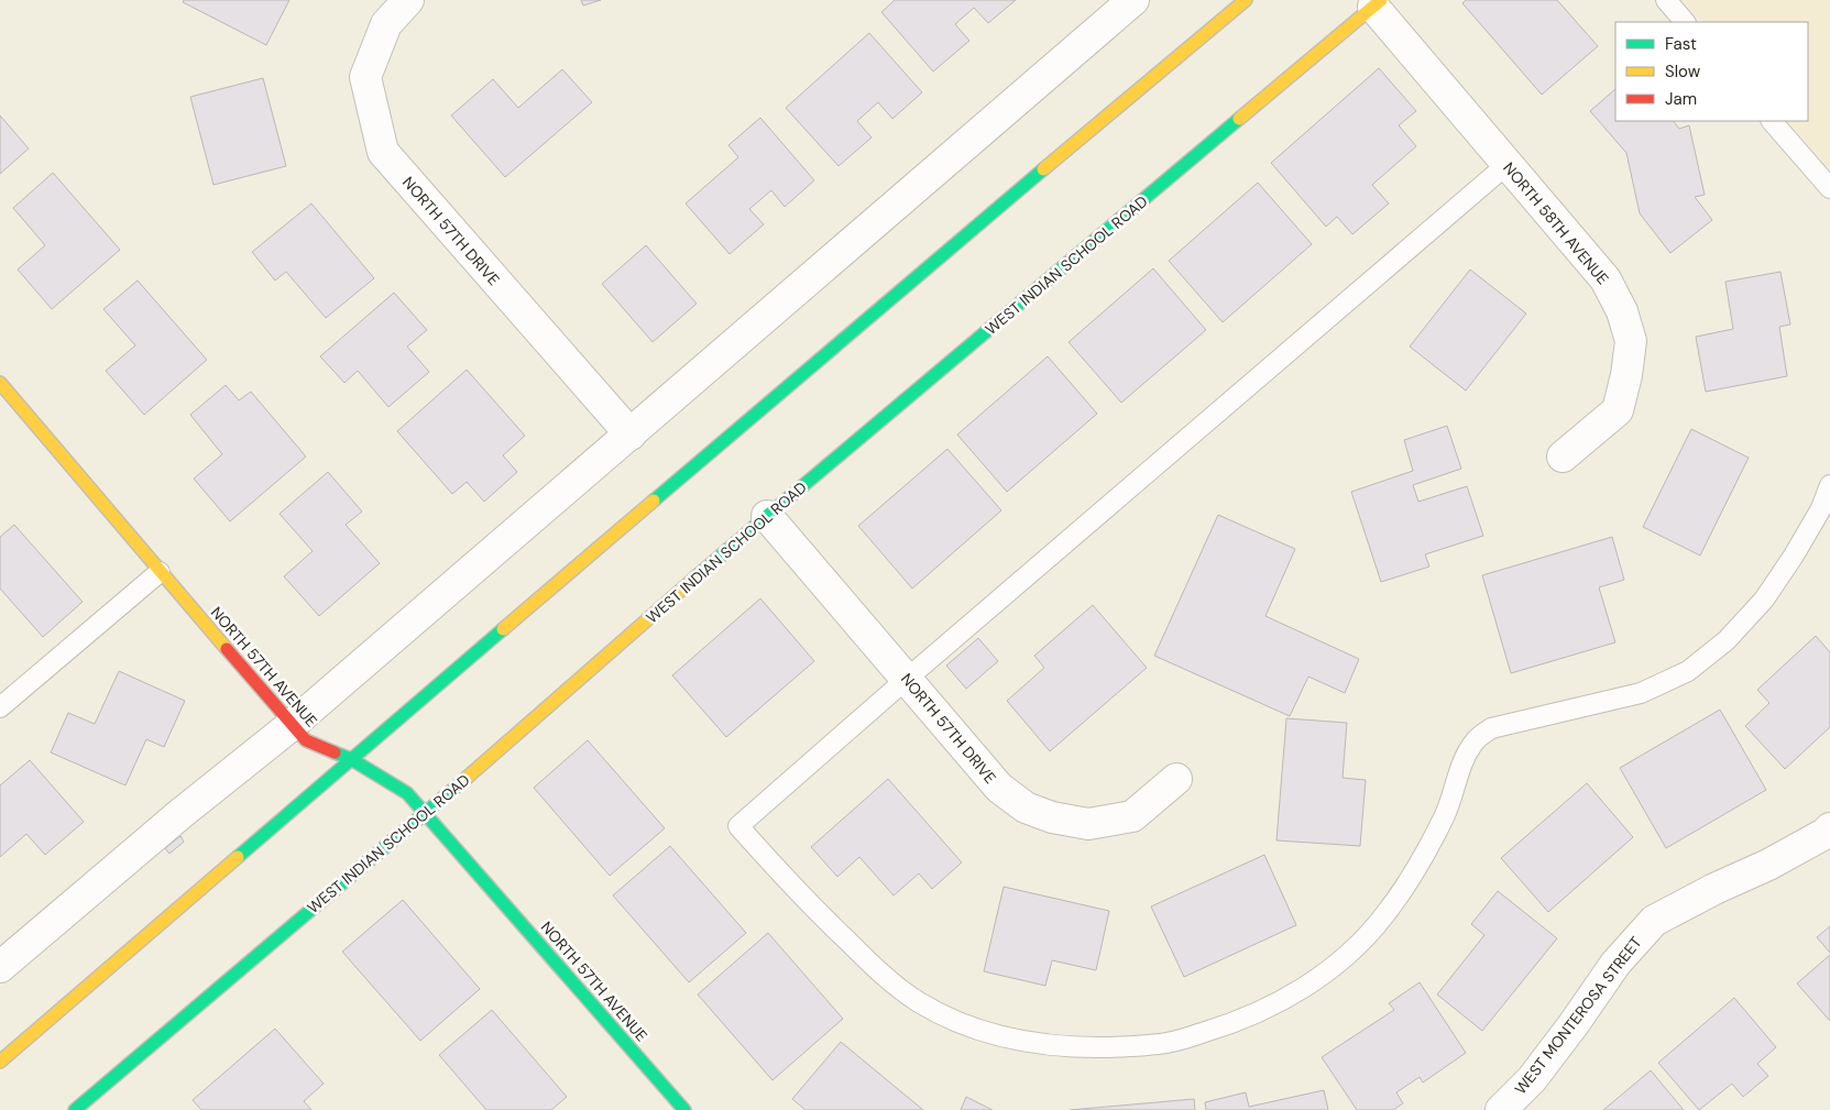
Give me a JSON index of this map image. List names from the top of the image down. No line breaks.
{"streets":{"street":["NORTH 58TH AVENUE","NORTH 57TH DRIVE","WEST INDIAN SCHOOL ROAD","NORTH 57TH AVENUE","WEST MONTEROSA STREET"]},"crossings":[["NORTH 58TH AVENUE","WEST INDIAN SCHOOL ROAD"],["NORTH 57TH DRIVE","WEST INDIAN SCHOOL ROAD"],["WEST INDIAN SCHOOL ROAD","NORTH 57TH AVENUE"]],"legend":["Fast","Slow","Jam"]}
